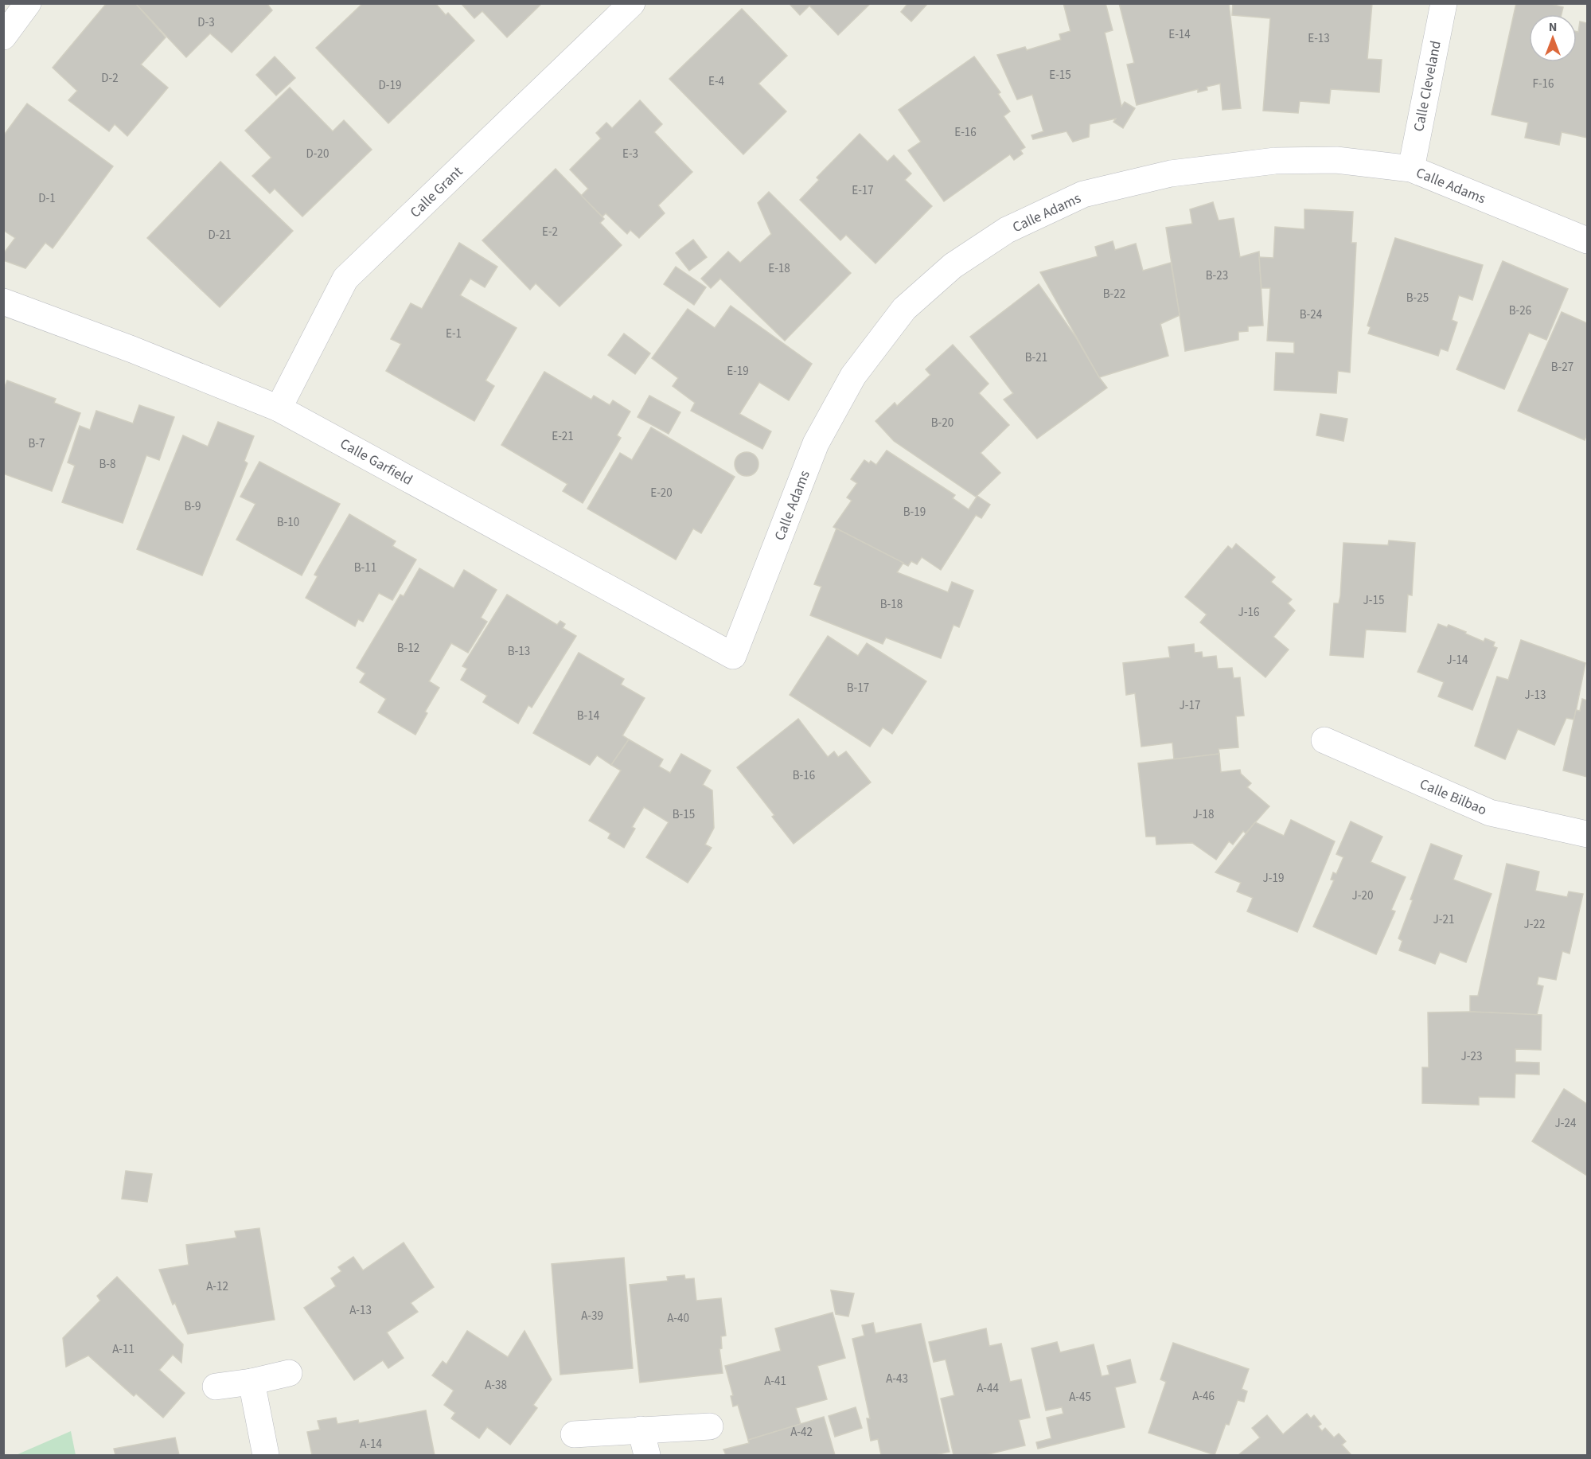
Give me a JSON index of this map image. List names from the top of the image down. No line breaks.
{"streets":{"street":["Calle Cleveland","Calle Adams","Calle Grant","Calle Garfield","Calle Bilbao"]},"crossings":[["Calle Cleveland","Calle Adams"],["Calle Adams","Calle Garfield"],["Calle Grant","Calle Garfield"]],"house_numbers":["D-3","E-14","E-13","E-15","D-2","E-4","F-16","D-19","E-16","D-20","E-3","E-17","D-1","E-2","D-21","E-18","B-23","B-22","B-25","B-26","B-24","E-1","B-21","B-27","E-19","B-20","E-21","B-7","B-8","E-20","B-9","B-19","B-10","B-11","J-15","B-18","J-16","B-12","B-13","J-14","B-17","J-13","J-17","B-14","B-16","B-15","J-18","J-19","J-20","J-21","J-22","J-23","J-24","A-12","A-13","A-39","A-40","A-11","A-43","A-41","A-38","A-44","A-46","A-45","A-42","A-14"],"north":"top"}
